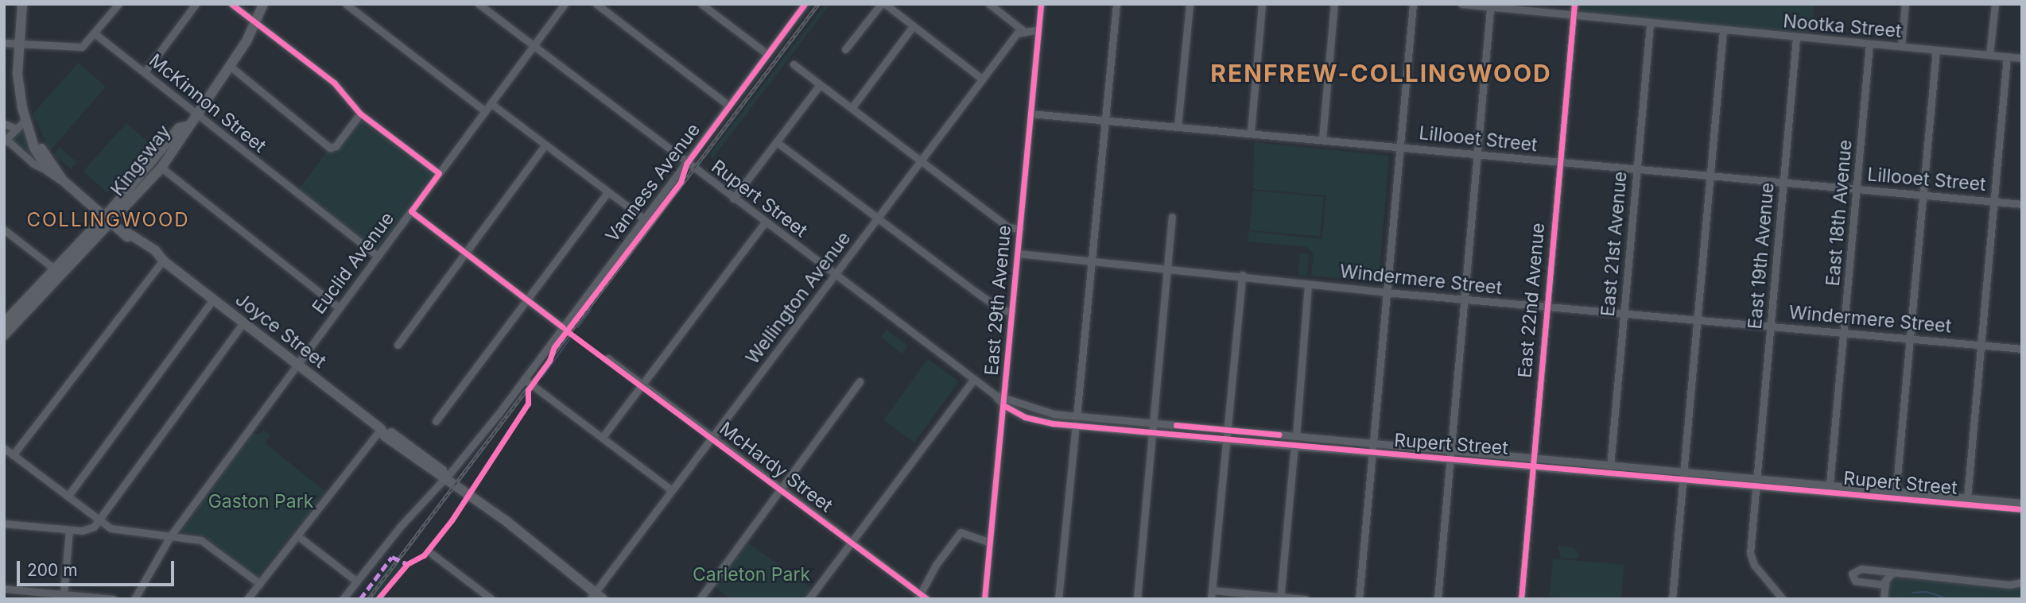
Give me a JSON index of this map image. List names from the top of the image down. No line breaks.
{"streets":{"main road":["Kingsway","Joyce Street"],"street":["Nootka Street","McKinnon Street","Lillooet Street","Vanness Avenue","Rupert Street","East 18th Avenue","East 21st Avenue","East 19th Avenue","Euclid Avenue","Windermere Street","Wellington Avenue","East 29th Avenue","East 22nd Avenue","McHardy Street"]},"crossings":[["Nootka Street","East 18th Avenue"],["Nootka Street","East 21st Avenue"],["Nootka Street","East 19th Avenue"],["Nootka Street","East 22nd Avenue"],["McKinnon Street","Kingsway"],["McKinnon Street","Euclid Avenue"],["Lillooet Street","East 18th Avenue"],["Lillooet Street","East 21st Avenue"],["Lillooet Street","East 19th Avenue"],["Lillooet Street","East 29th Avenue"],["Lillooet Street","East 22nd Avenue"],["Kingsway","Joyce Street"],["Vanness Avenue","Rupert Street"],["Vanness Avenue","Joyce Street"],["Rupert Street","East 18th Avenue"],["Rupert Street","East 21st Avenue"],["Rupert Street","East 19th Avenue"],["Rupert Street","Euclid Avenue"],["Rupert Street","Wellington Avenue"],["Rupert Street","East 29th Avenue"],["Rupert Street","East 22nd Avenue"],["East 18th Avenue","Windermere Street"],["East 21st Avenue","Windermere Street"],["East 19th Avenue","Windermere Street"],["Euclid Avenue","Joyce Street"],["Windermere Street","East 29th Avenue"],["Windermere Street","East 22nd Avenue"],["Wellington Avenue","Joyce Street"],["Wellington Avenue","McHardy Street"]],"districts":["RENFREW-COLLINGWOOD","COLLINGWOOD"],"parks":["Gaston Park","Carleton Park"],"scale_bar":"200 m"}
